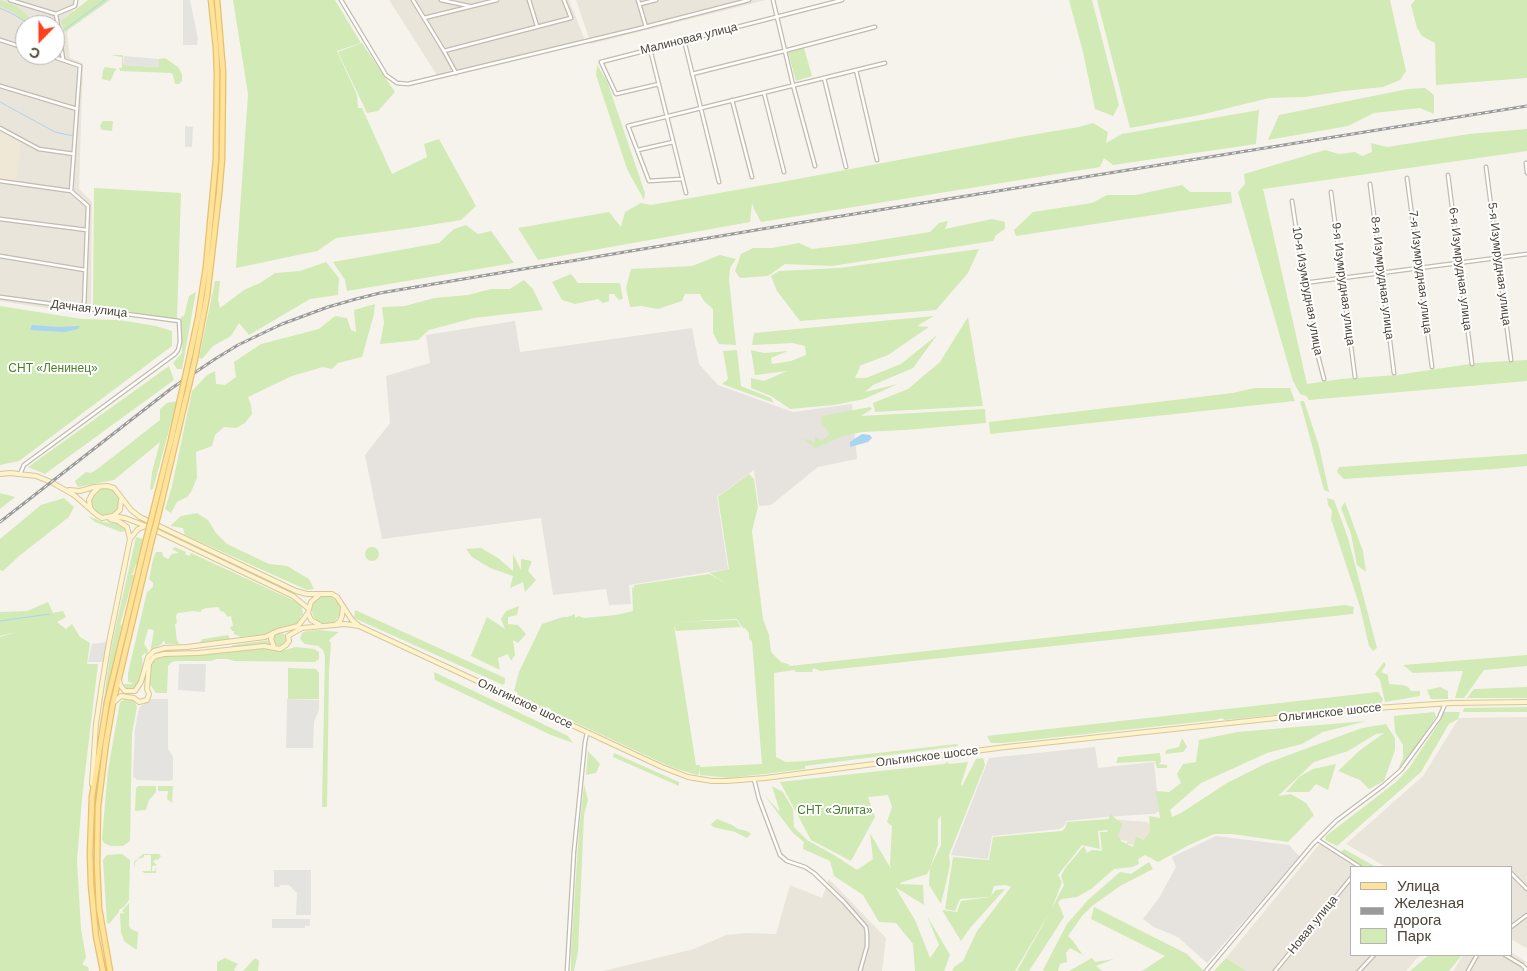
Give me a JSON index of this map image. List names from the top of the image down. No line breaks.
{"streets":{"main road":["Ольгинское шоссе"],"street":["Малиновая улица","5-я Изумрудная улица","6-я Изумрудная улица","7-я Изумрудная улица","8-я Изумрудная улица","9-я Изумрудная улица","10-я Изумрудная улица","Дачная улица","Новая улица"]},"parks":["СНТ «Ленинец»","СНТ «Элита»"],"legend":["Улица","Железная дорога","Парк"],"north":"bottom"}
